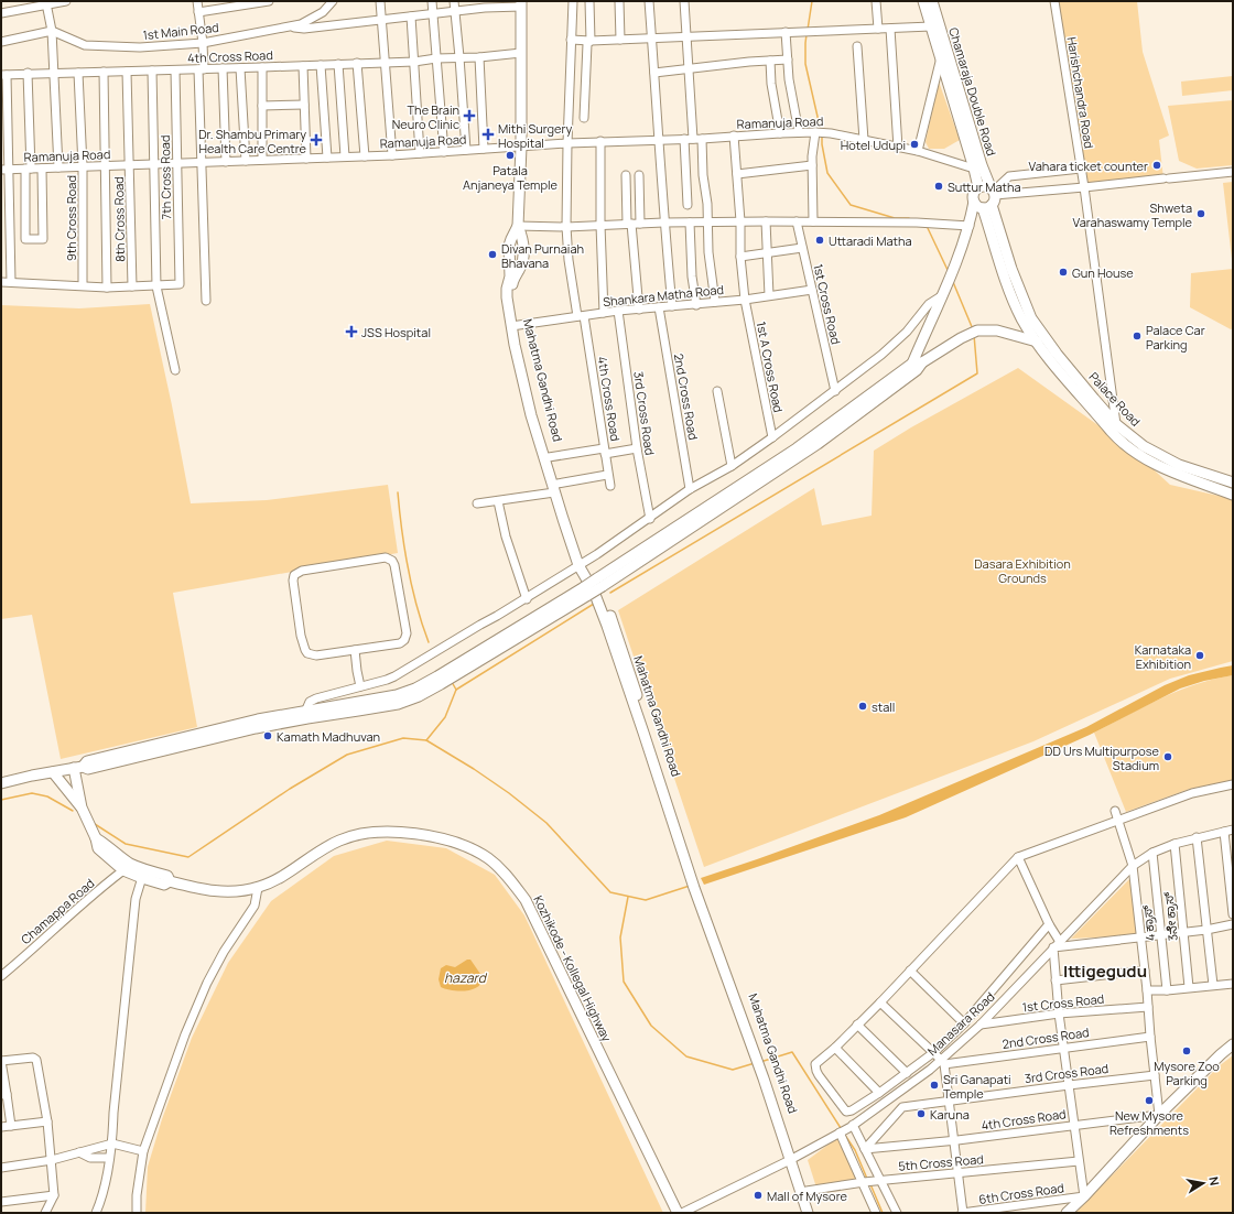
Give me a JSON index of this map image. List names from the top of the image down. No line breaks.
{"streets":{"main road":["Chamaraja Double Road","Mahatma Gandhi Road","Palace Road","Kozhikode - Kollegal Highway"],"street":["1st Main Road","4th Cross Road","Harishchandra Road","Ramanuja Road","7th Cross Road","9th Cross Road","8th Cross Road","Shankara Matha Road","1st Cross Road","1st A Cross Road","2nd Cross Road","3rd Cross Road","Chamappa Road","3ನೆೇ ಕ್ರಾಸ್","4 ಕ್ರಾಸ್","Manasara Road","5th Cross Road","6th Cross Road"]},"crossings":[["4th Cross Road","Ramanuja Road"],["4th Cross Road","7th Cross Road"],["4th Cross Road","9th Cross Road"],["4th Cross Road","8th Cross Road"],["4th Cross Road","Shankara Matha Road"],["4th Cross Road","Mahatma Gandhi Road"],["4th Cross Road","3rd Cross Road"],["Harishchandra Road","Palace Road"],["Ramanuja Road","7th Cross Road"],["Ramanuja Road","9th Cross Road"],["Ramanuja Road","8th Cross Road"],["Ramanuja Road","1st A Cross Road"],["Ramanuja Road","Mahatma Gandhi Road"],["Shankara Matha Road","1st Cross Road"],["Shankara Matha Road","1st A Cross Road"],["Shankara Matha Road","Mahatma Gandhi Road"],["Shankara Matha Road","2nd Cross Road"],["Shankara Matha Road","3rd Cross Road"],["1st Cross Road","Manasara Road"],["Mahatma Gandhi Road","Manasara Road"],["Mahatma Gandhi Road","5th Cross Road"],["2nd Cross Road","Manasara Road"],["Chamappa Road","Kozhikode - Kollegal Highway"],["3ನೆೇ ಕ್ರಾಸ್","Manasara Road"],["4 ಕ್ರಾಸ್","Manasara Road"]],"districts":["Ittigegudu"],"water":["hazard"],"parks":["Dasara Exhibition Grounds"],"places":{"health":["The Brain Neuro Clinic","Mithi Surgery Hospital","Dr. Shambu Primary Health Care Centre","JSS Hospital"],"other":["Hotel Udupi","Patala Anjaneya Temple","Vahara ticket counter","Suttur Matha","Shweta Varahaswamy Temple","Uttaradi Matha","Divan Purnaiah Bhavana","Gun House","Palace Car Parking","Karnataka Exhibition","stall","Kamath Madhuvan","DD Urs Multipurpose Stadium","Mysore Zoo Parking","Sri Ganapati Temple","New Mysore Refreshments","Karuna","Mall of Mysore"]},"north":"right"}
